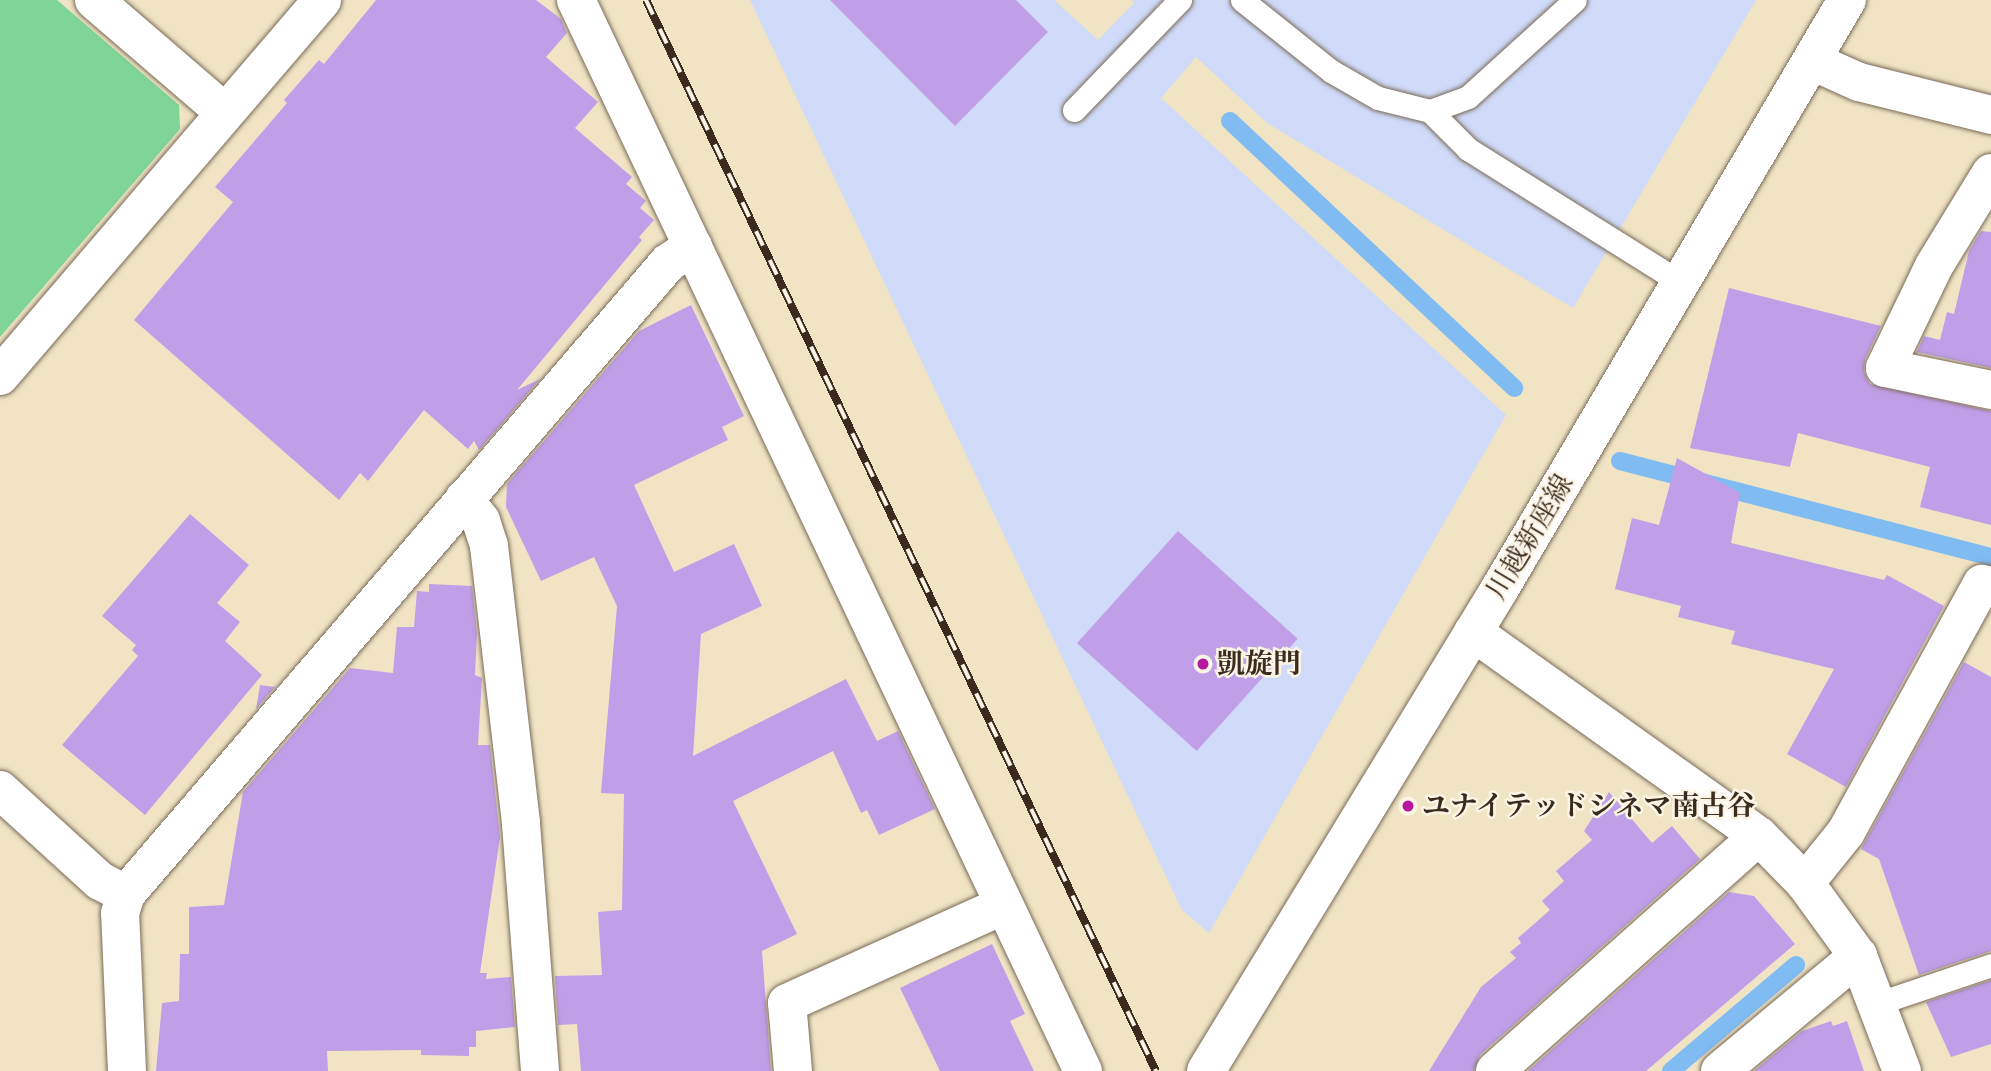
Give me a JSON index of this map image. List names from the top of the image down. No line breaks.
{"streets":{"street":["川越新座線"]},"places":["凱旋門","ユナイテッドシネマ南古谷"]}
